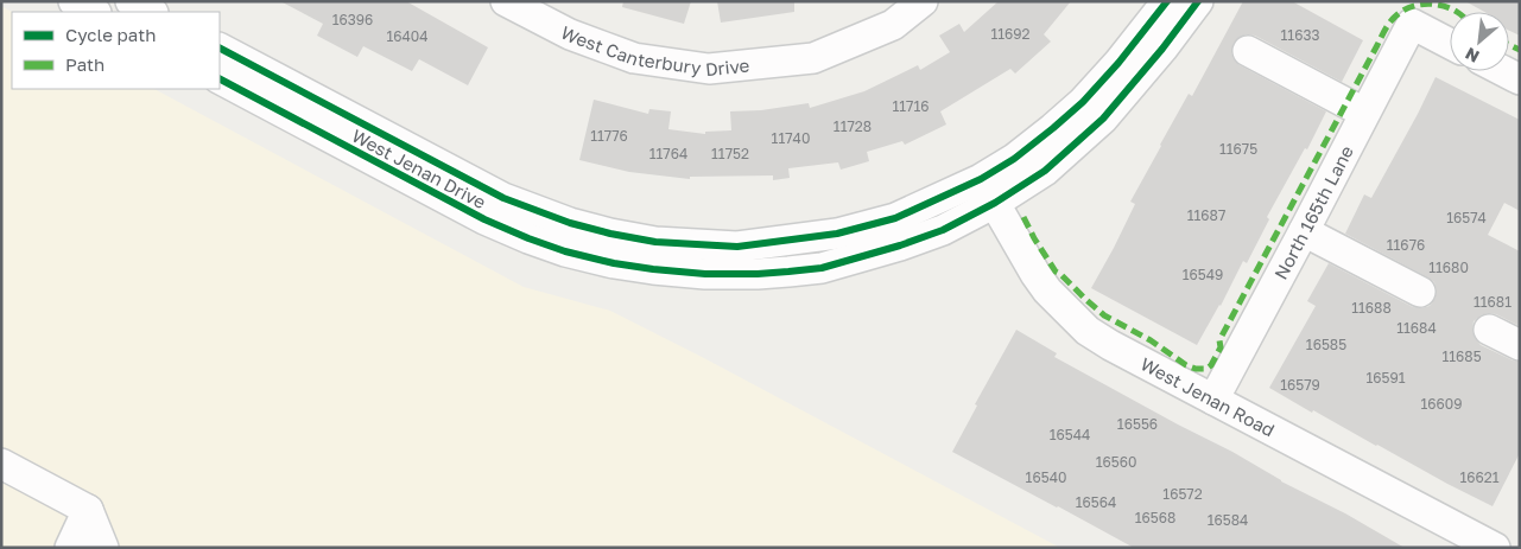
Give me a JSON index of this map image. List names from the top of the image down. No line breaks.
{"streets":{"street":["West Canterbury Drive","West Jenan Drive","North 165th Lane","West Jenan Road"]},"crossings":[["North 165th Lane","West Jenan Road"]],"house_numbers":["16396","11692","11633","16404","11716","11728","11776","11740","11675","11764","11752","11687","16574","11676","11680","16549","11681","11688","11684","16585","11685","16591","16579","16609","16556","16544","16560","16540","16621","16572","16564","16568","16584"],"legend":["Cycle path","Path"],"north":"bottom left"}
